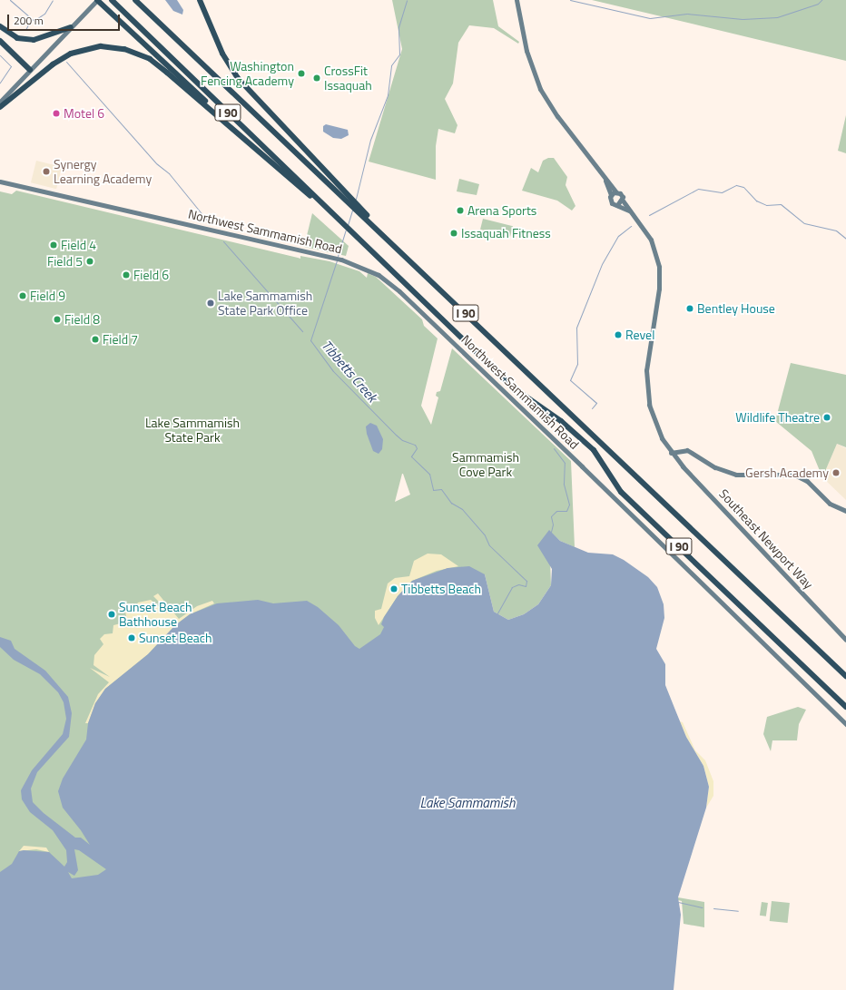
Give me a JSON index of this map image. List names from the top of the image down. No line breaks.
{"streets":{"highway":["I 90"],"street":["Northwest Sammamish Road","Southeast Newport Way"]},"water":["Tibbetts Creek","Lake Sammamish"],"parks":["Lake Sammamish State Park","Sammamish Cove Park"],"places":["Washington Fencing Academy","CrossFit Issaquah","Motel 6","Synergy Learning Academy","Arena Sports","Issaquah Fitness","Field 4","Field 5","Field 6","Field 9","Lake Sammamish State Park Office","Bentley House","Field 8","Revel","Field 7","Wildlife Theatre","Gersh Academy","Tibbetts Beach","Sunset Beach Bathhouse","Sunset Beach"],"scale_bar":"200 m"}
